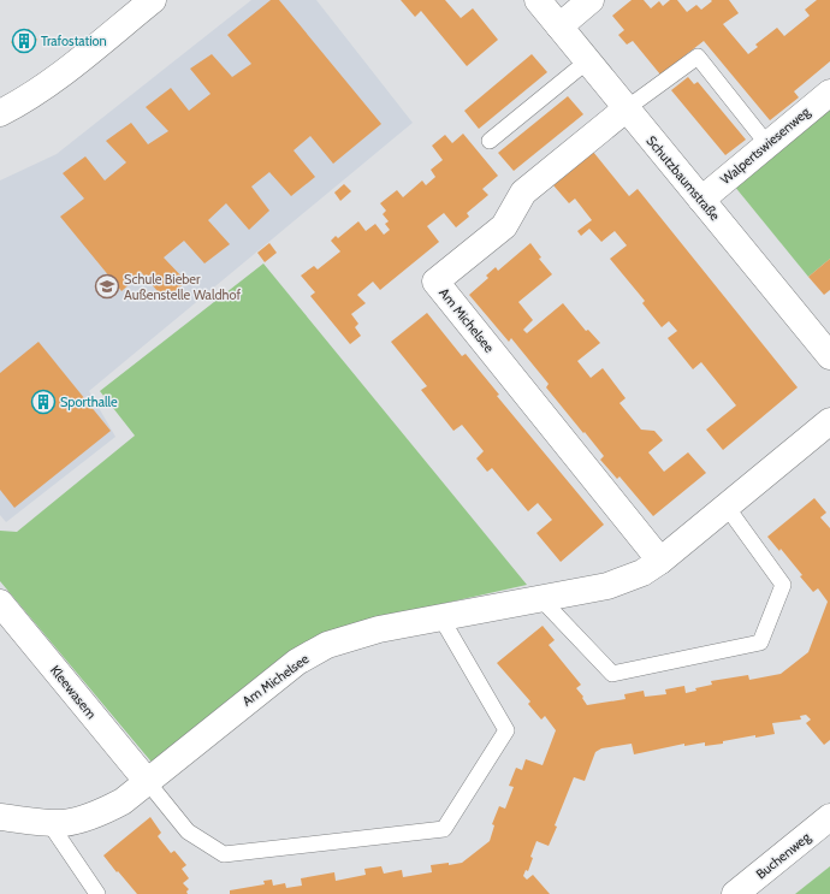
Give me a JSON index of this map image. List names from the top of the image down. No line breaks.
{"streets":{"street":["Walpertswiesenweg","Schutzbaumstraße","Am Michelsee","Kleewasem","Buchenweg"]},"crossings":[["Walpertswiesenweg","Schutzbaumstraße"],["Schutzbaumstraße","Am Michelsee"],["Am Michelsee","Kleewasem"]],"places":{"building":["Trafostation","Sporthalle"],"school or university":["Schule Bieber Außenstelle Waldhof"]}}
